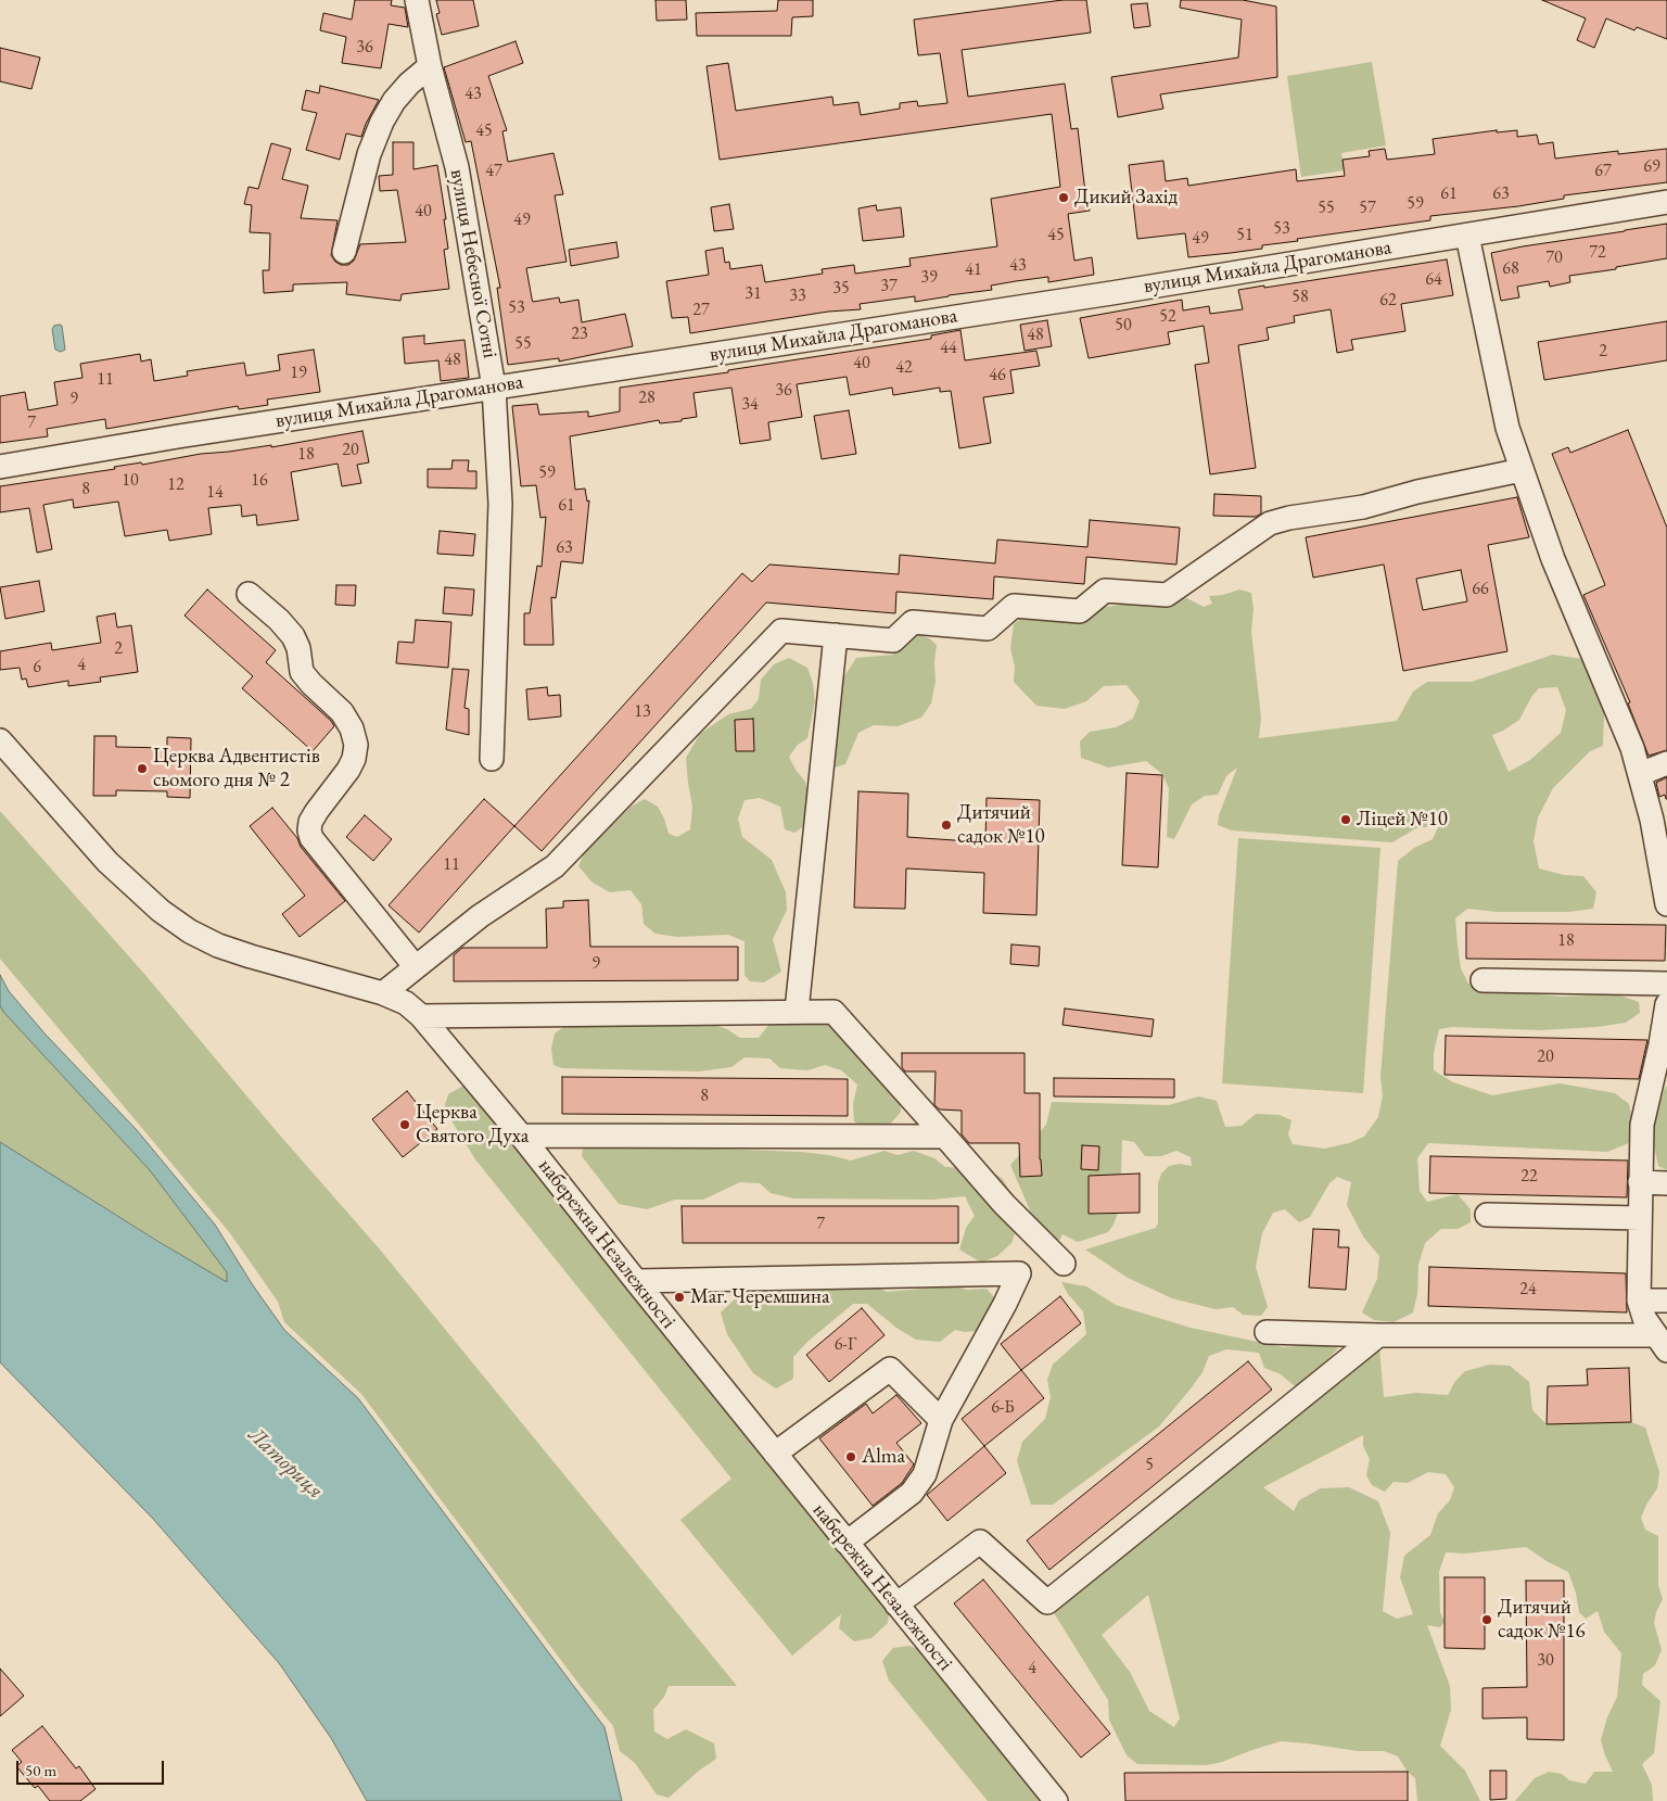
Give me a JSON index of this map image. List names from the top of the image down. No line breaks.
{"streets":{"street":["вулиця Небесної Сотні","вулиця Михайла Драгоманова","набережна Незалежності"]},"crossings":[["вулиця Небесної Сотні","вулиця Михайла Драгоманова"]],"water":["Латориця"],"places":["Дикий Захід","Церква Адвентистів сьомого дня № 2","Ліцей №10","Дитячий садок №10","Церква Святого Духа","Маг. Черемшина","Alma","Дитячий садок №16"],"house_numbers":["36","43","45","69","47","67","61","63","59","55","57","40","49","53","45","51","49","72","70","43","68","41","39","64","37","35","31","33","58","62","53","27","52","50","23","48","55","44","2","48","40","42","19","46","11","36","28","9","34","7","20","18","59","10","16","12","8","14","61","63","66","2","4","6","13","11","18","9","20","8","22","7","24","6-Г","6-Б","5","30","4"],"scale_bar":"50 m"}
